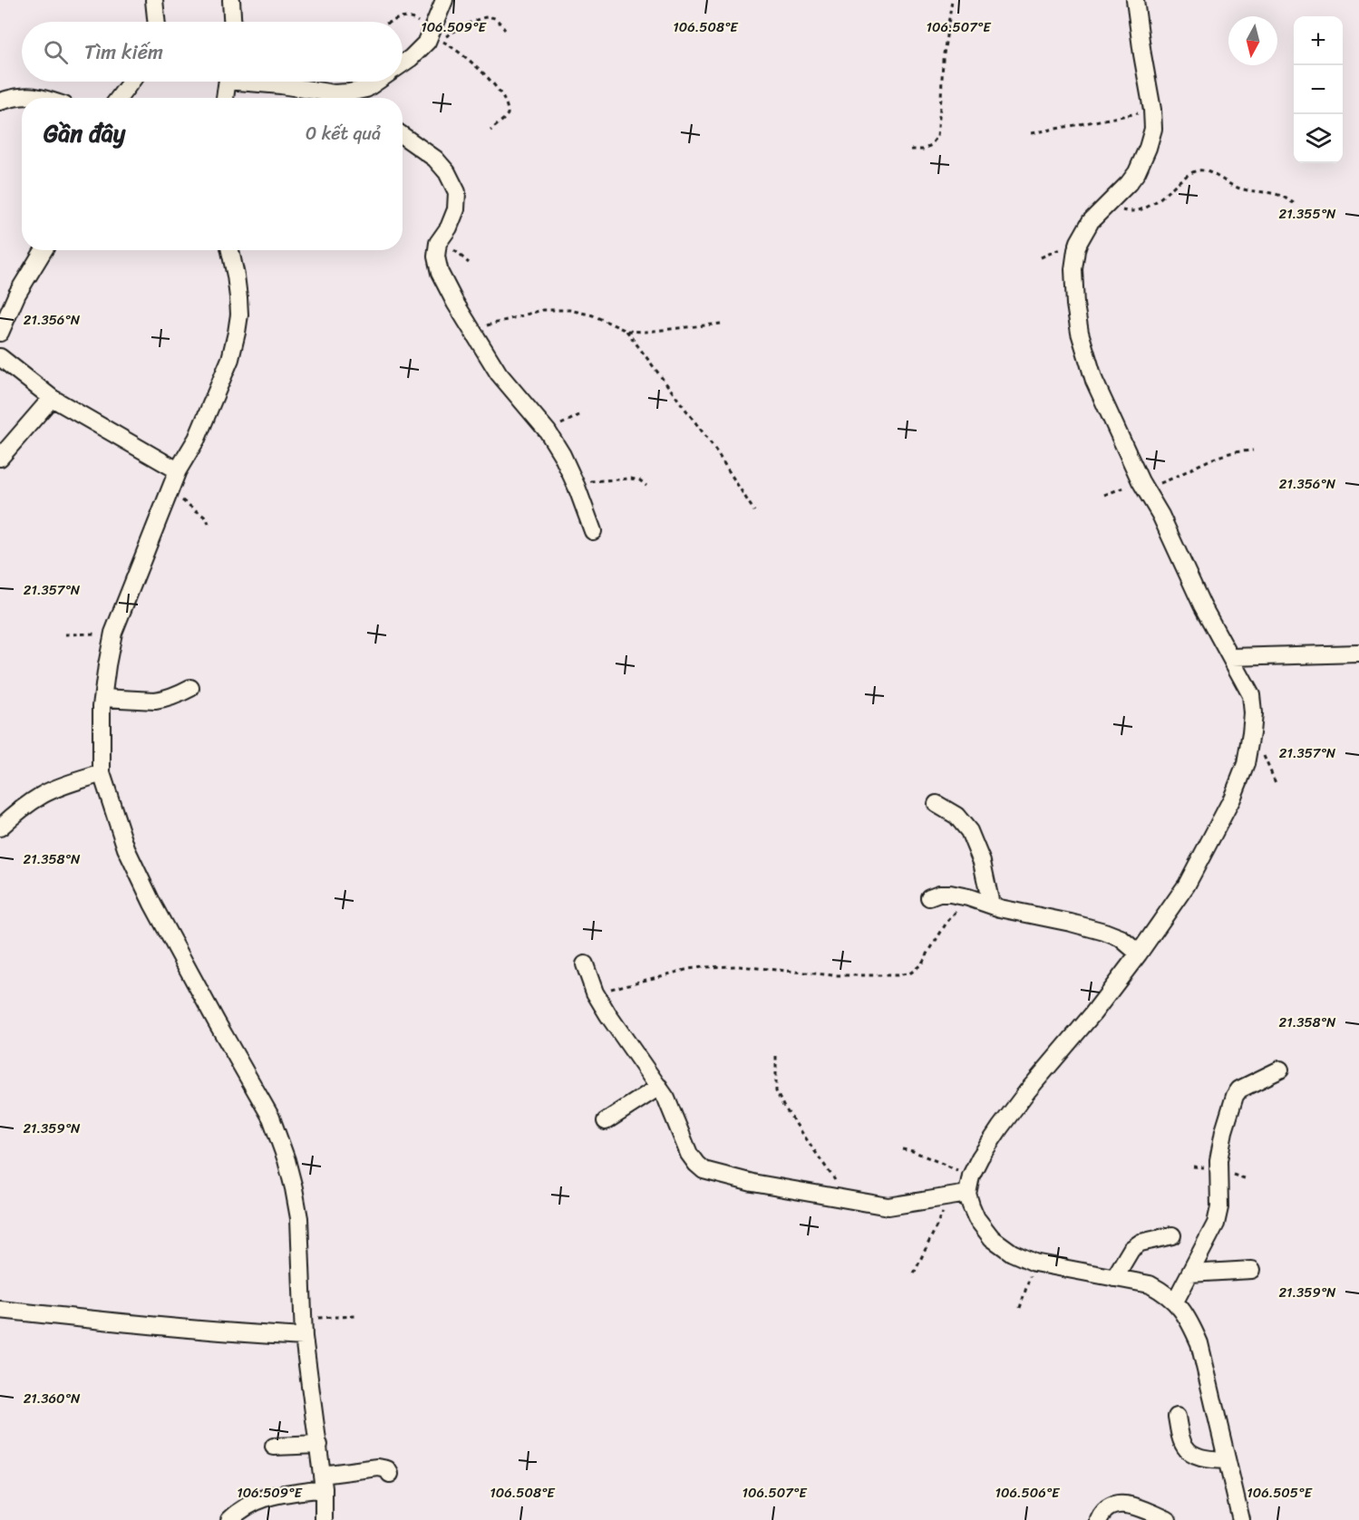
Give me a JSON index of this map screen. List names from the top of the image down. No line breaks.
{"north":"bottom","page":{"map_buttons":["+","−"],"search":"Tìm kiếm","heading":["Gần đây","0 kết quả"]},"coordinates":["106.509°E","106.508°E","106.507°E","21.355°N","21.356°N","21.357°N","21.358°N","21.359°N","21.360°N","106.506°E","106.505°E"]}
